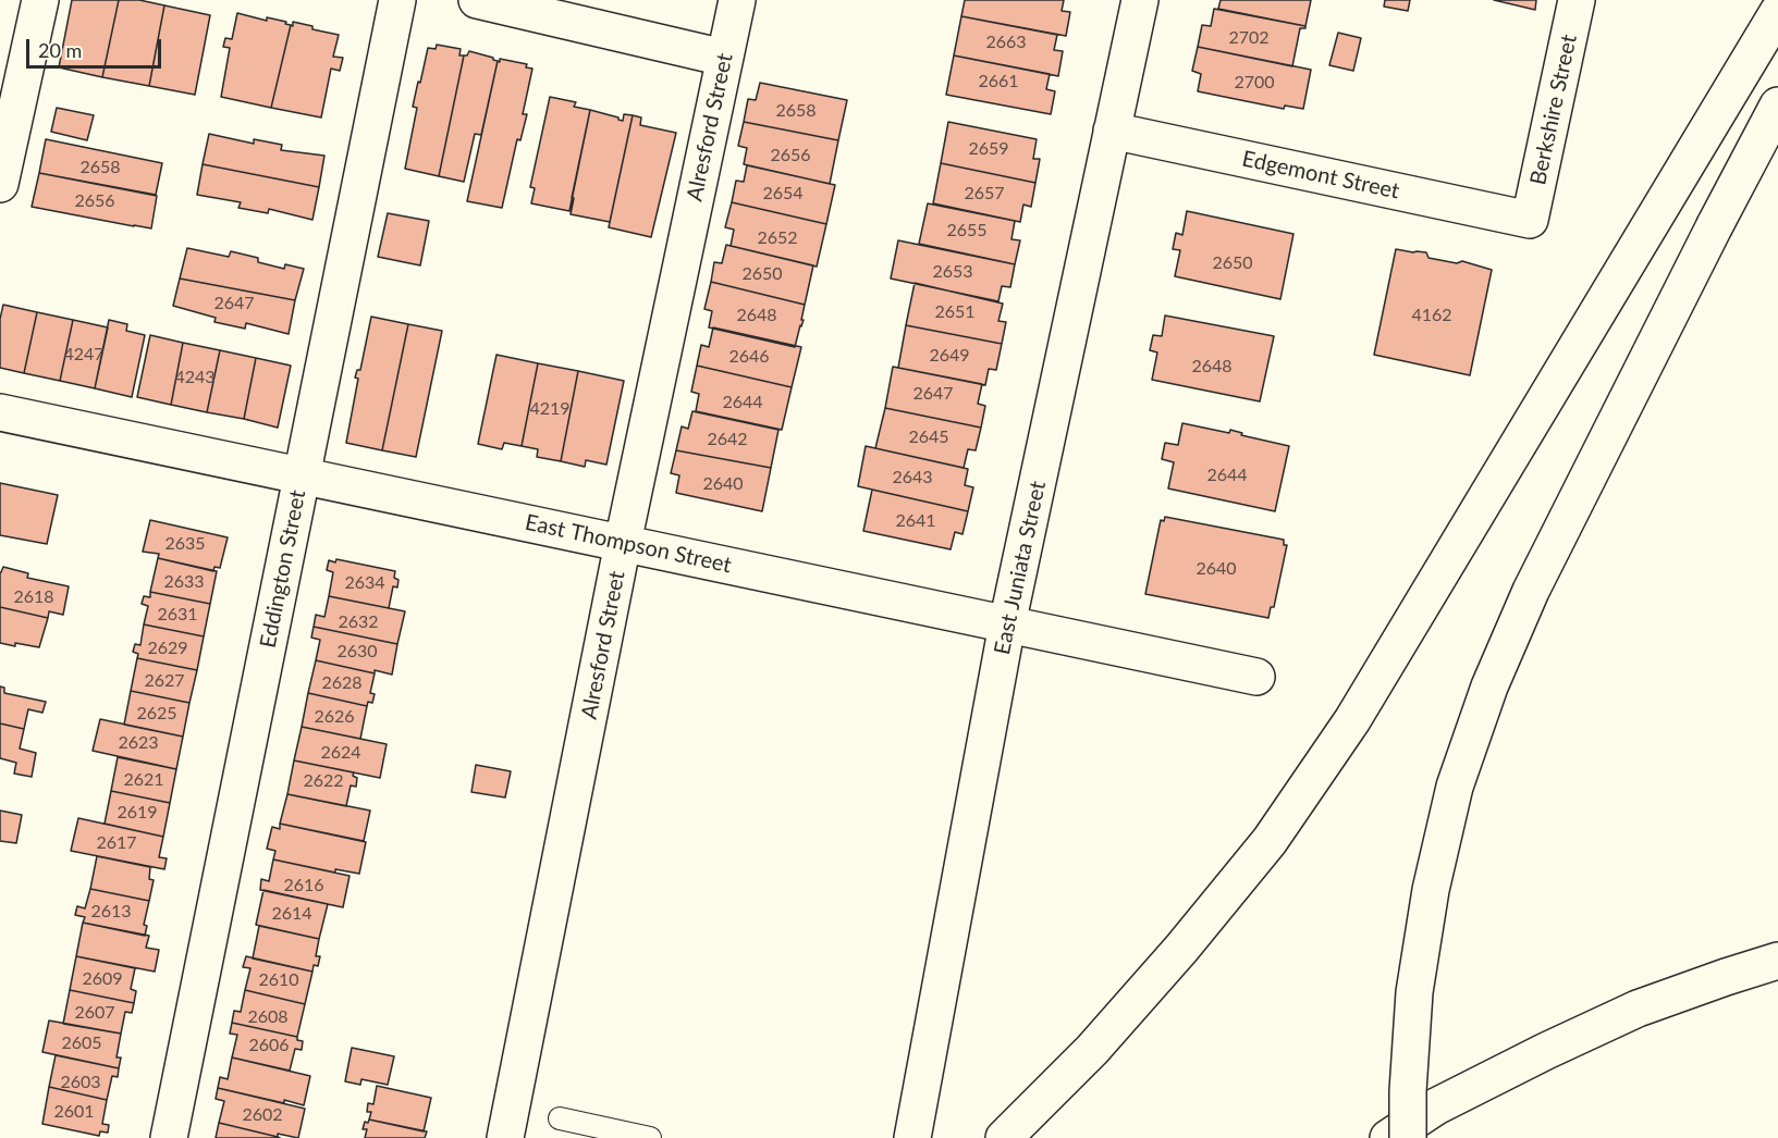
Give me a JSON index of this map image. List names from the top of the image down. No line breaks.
{"streets":{"main road":["Berkshire Street","Alresford Street","Edgemont Street","East Thompson Street","East Juniata Street","Eddington Street"]},"crossings":[["Berkshire Street","Edgemont Street"],["Alresford Street","East Thompson Street"],["Edgemont Street","East Juniata Street"],["East Thompson Street","East Juniata Street"],["East Thompson Street","Eddington Street"]],"house_numbers":["2702","2663","2661","2700","2658","2659","2656","2658","2654","2657","2656","2655","2652","2650","2653","2650","2647","2651","2648","4162","4247","2649","2646","2648","4243","2647","2644","4219","2645","2642","2644","2643","2640","2641","2635","2640","2633","2634","2618","2631","2632","2629","2630","2627","2628","2625","2626","2623","2624","2621","2622","2619","2617","2616","2613","2614","2609","2610","2607","2608","2605","2606","2603","2601","2602"],"scale_bar":"20 m"}
